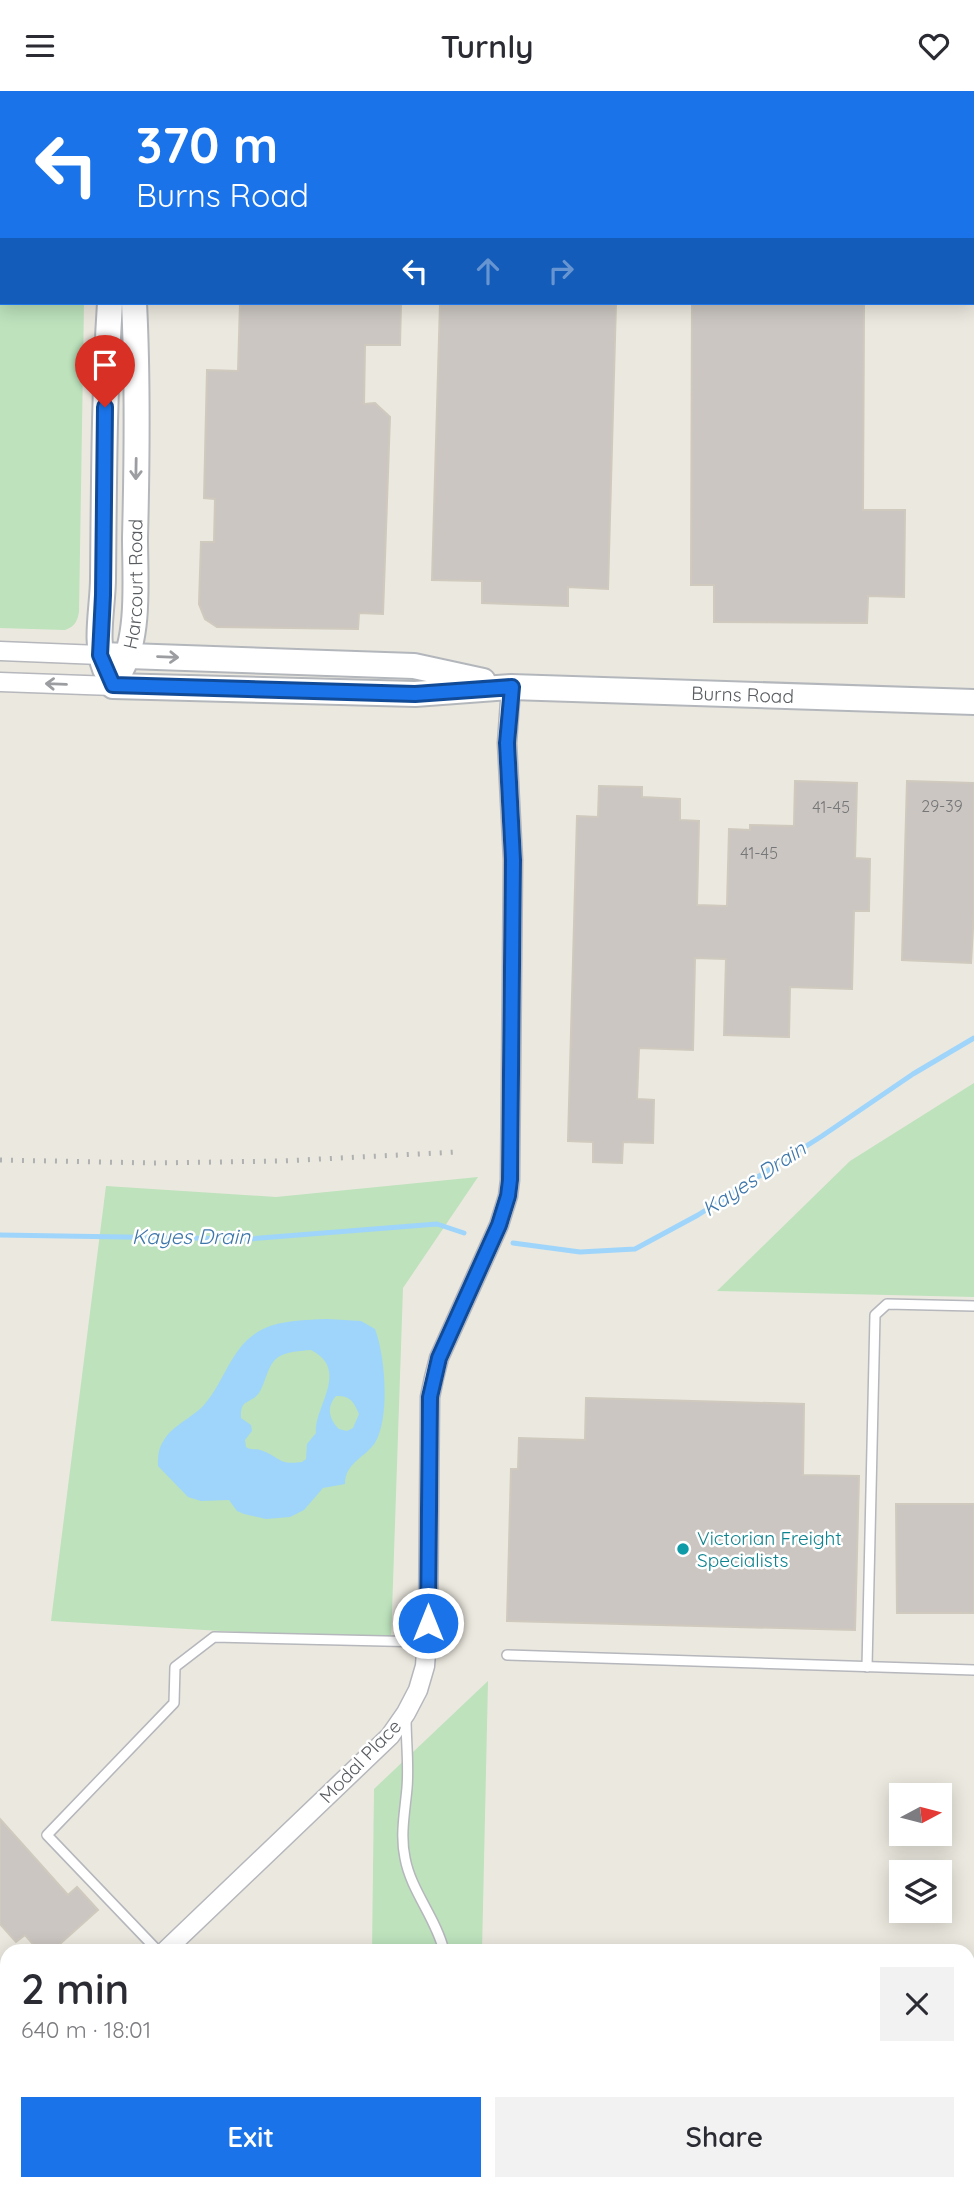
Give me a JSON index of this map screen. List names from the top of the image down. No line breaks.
{"streets":{"street":["Harcourt Road","Burns Road","Modal Place"]},"crossings":[["Harcourt Road","Burns Road"],["Burns Road","Modal Place"]],"water":["Kayes Drain"],"places":["Victorian Freight Specialists"],"house_numbers":["29-39","41-45","41-45"],"north":"right","page":{"header":"Turnly","turn":["370 m","Burns Road"],"heading":["2 min","640 m · 18:01"],"buttons":["Exit","Share"]}}
